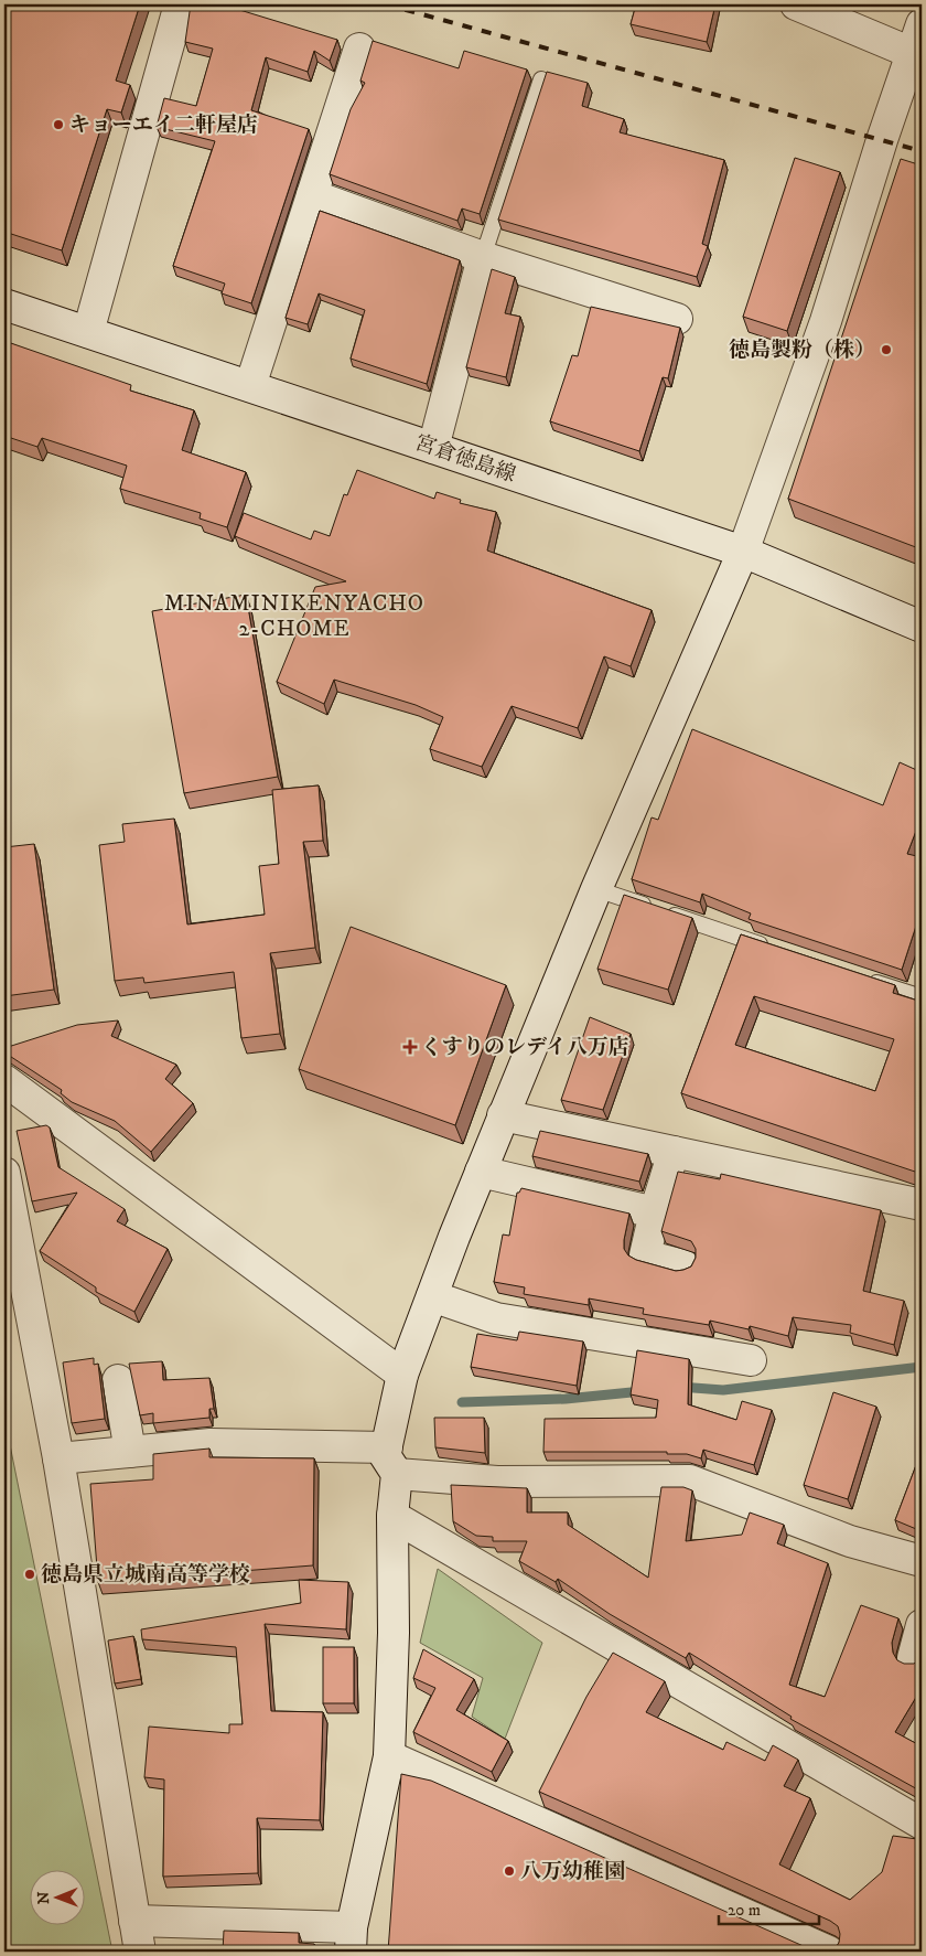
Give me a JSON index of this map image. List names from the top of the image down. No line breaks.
{"streets":{"street":["宮倉徳島線"]},"districts":["MINAMINIKENYACHO 2-CHOME"],"places":{"other":["キョーエイ二軒屋店","徳島製粉（株）","徳島県立城南高等学校","八万幼稚園"],"health":["くすりのレデイ八万店"]},"scale_bar":"20 m","north":"left"}
